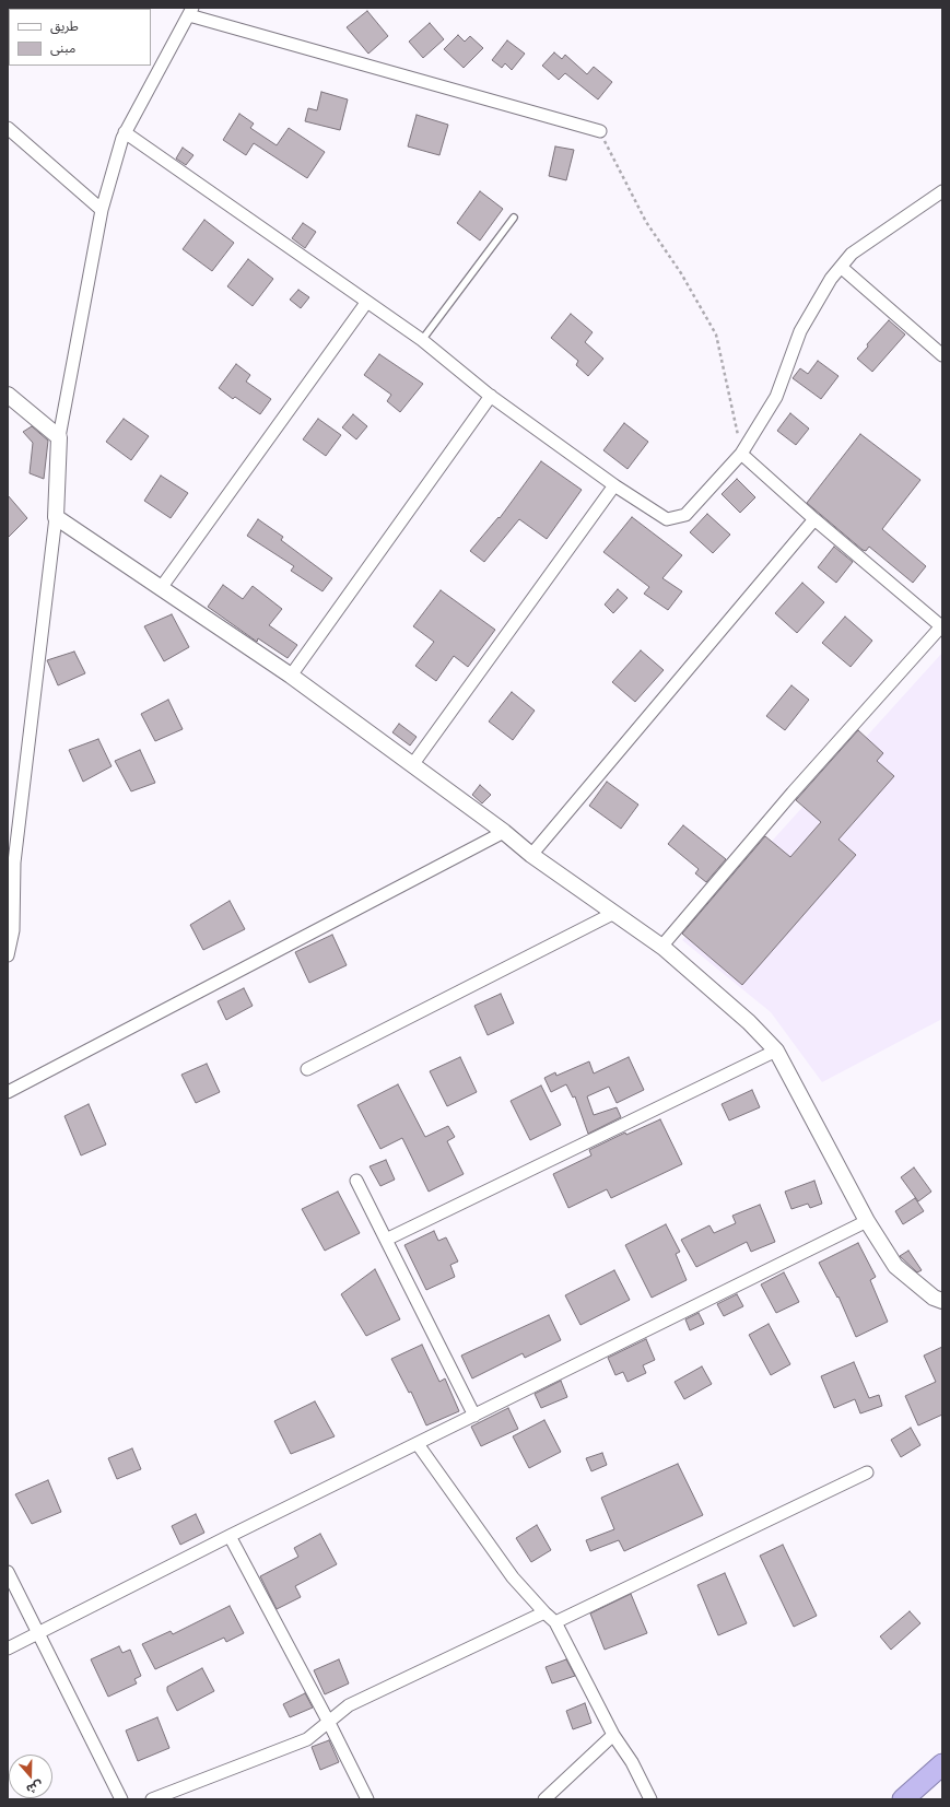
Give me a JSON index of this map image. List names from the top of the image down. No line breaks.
{"legend":["طريق","مبنى"],"north":"bottom"}
